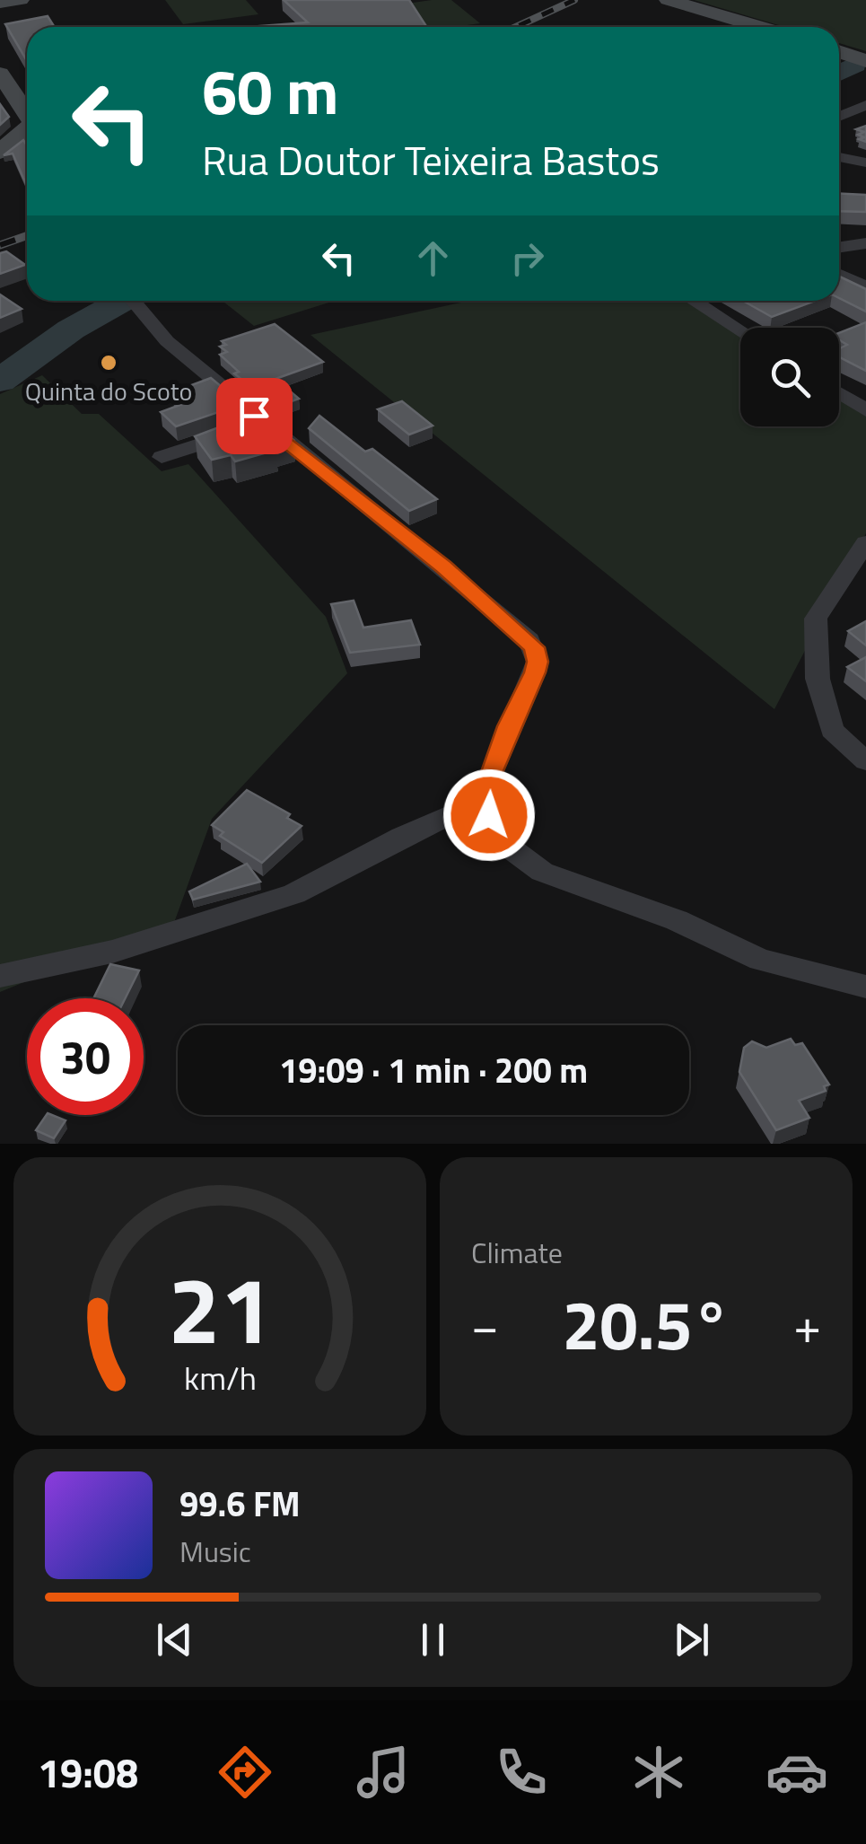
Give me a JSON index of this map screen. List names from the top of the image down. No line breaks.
{"places":["Quinta do Scoto"],"page":{"turn":["60 m","Rua Doutor Teixeira Bastos"],"limit":"30","trip":"19:09 · 1 min · 200 m","tile":"Climate","heat":["−","20.5°","+"],"song":["99.6 FM","Music"],"tabs":"19:08","gauge":["21","km/h"]}}
